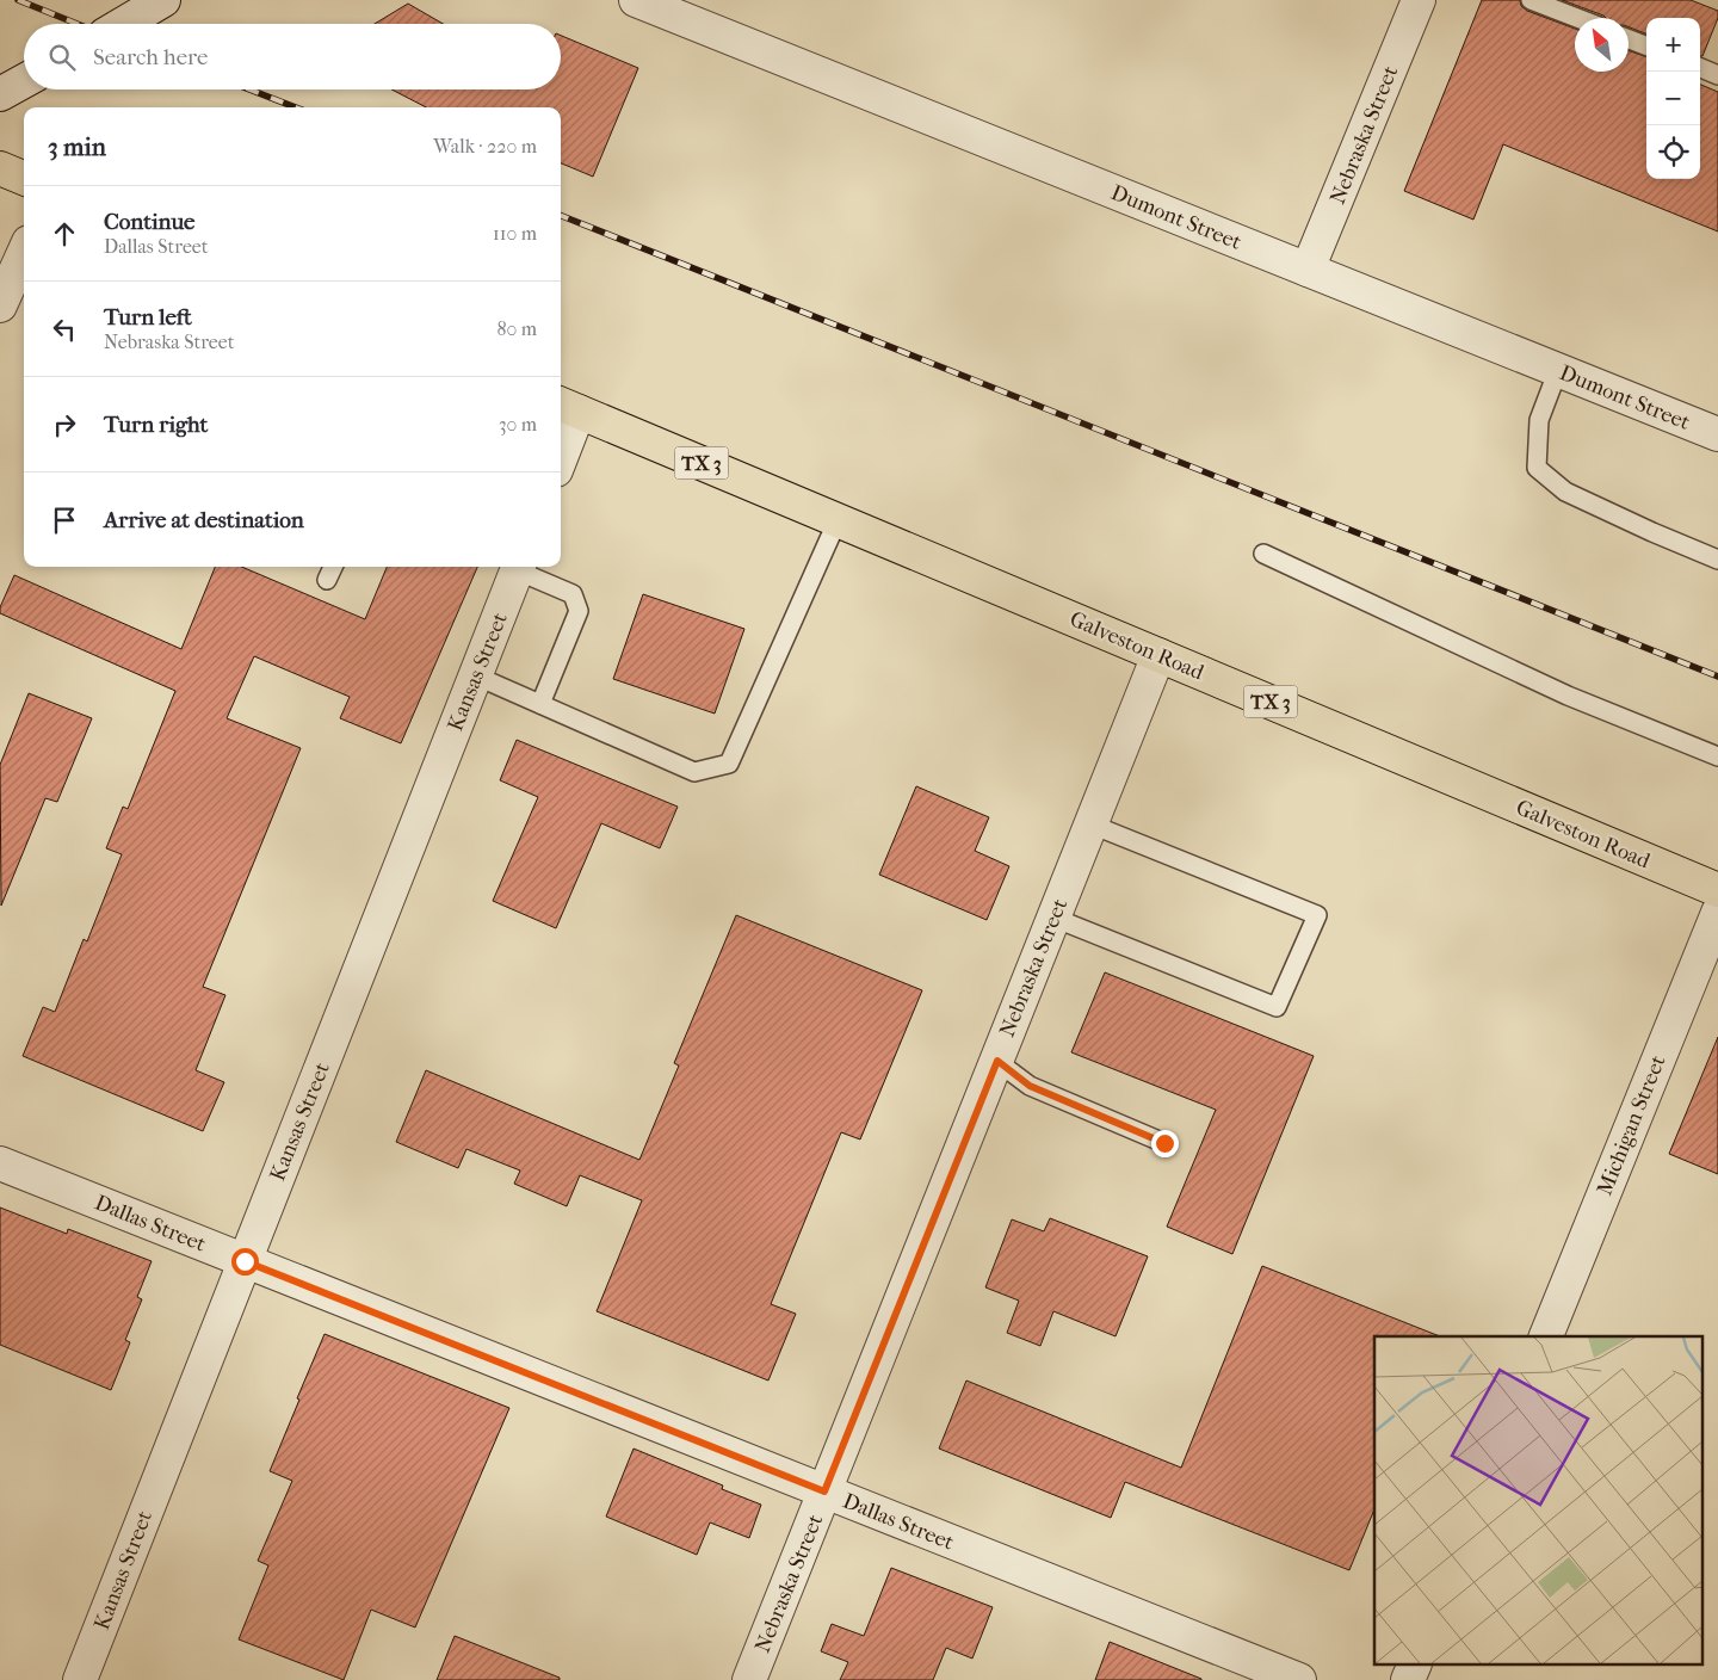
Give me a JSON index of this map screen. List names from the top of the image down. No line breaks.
{"streets":{"main road":["TX 3","Galveston Road"],"street":["Nebraska Street","Dumont Street","Kansas Street","Michigan Street","Dallas Street"]},"crossings":[["Nebraska Street","Dumont Street"],["Nebraska Street","Galveston Road"],["Nebraska Street","Dallas Street"],["Kansas Street","Dallas Street"]],"north":"top left","page":{"map_buttons":["+","−"],"search":"Search here","heading":["3 min","Walk · 220 m"],"list":[["Continue","Dallas Street","110 m"],["Turn left","Nebraska Street","80 m"],["Turn right","30 m"],"Arrive at destination"]}}
